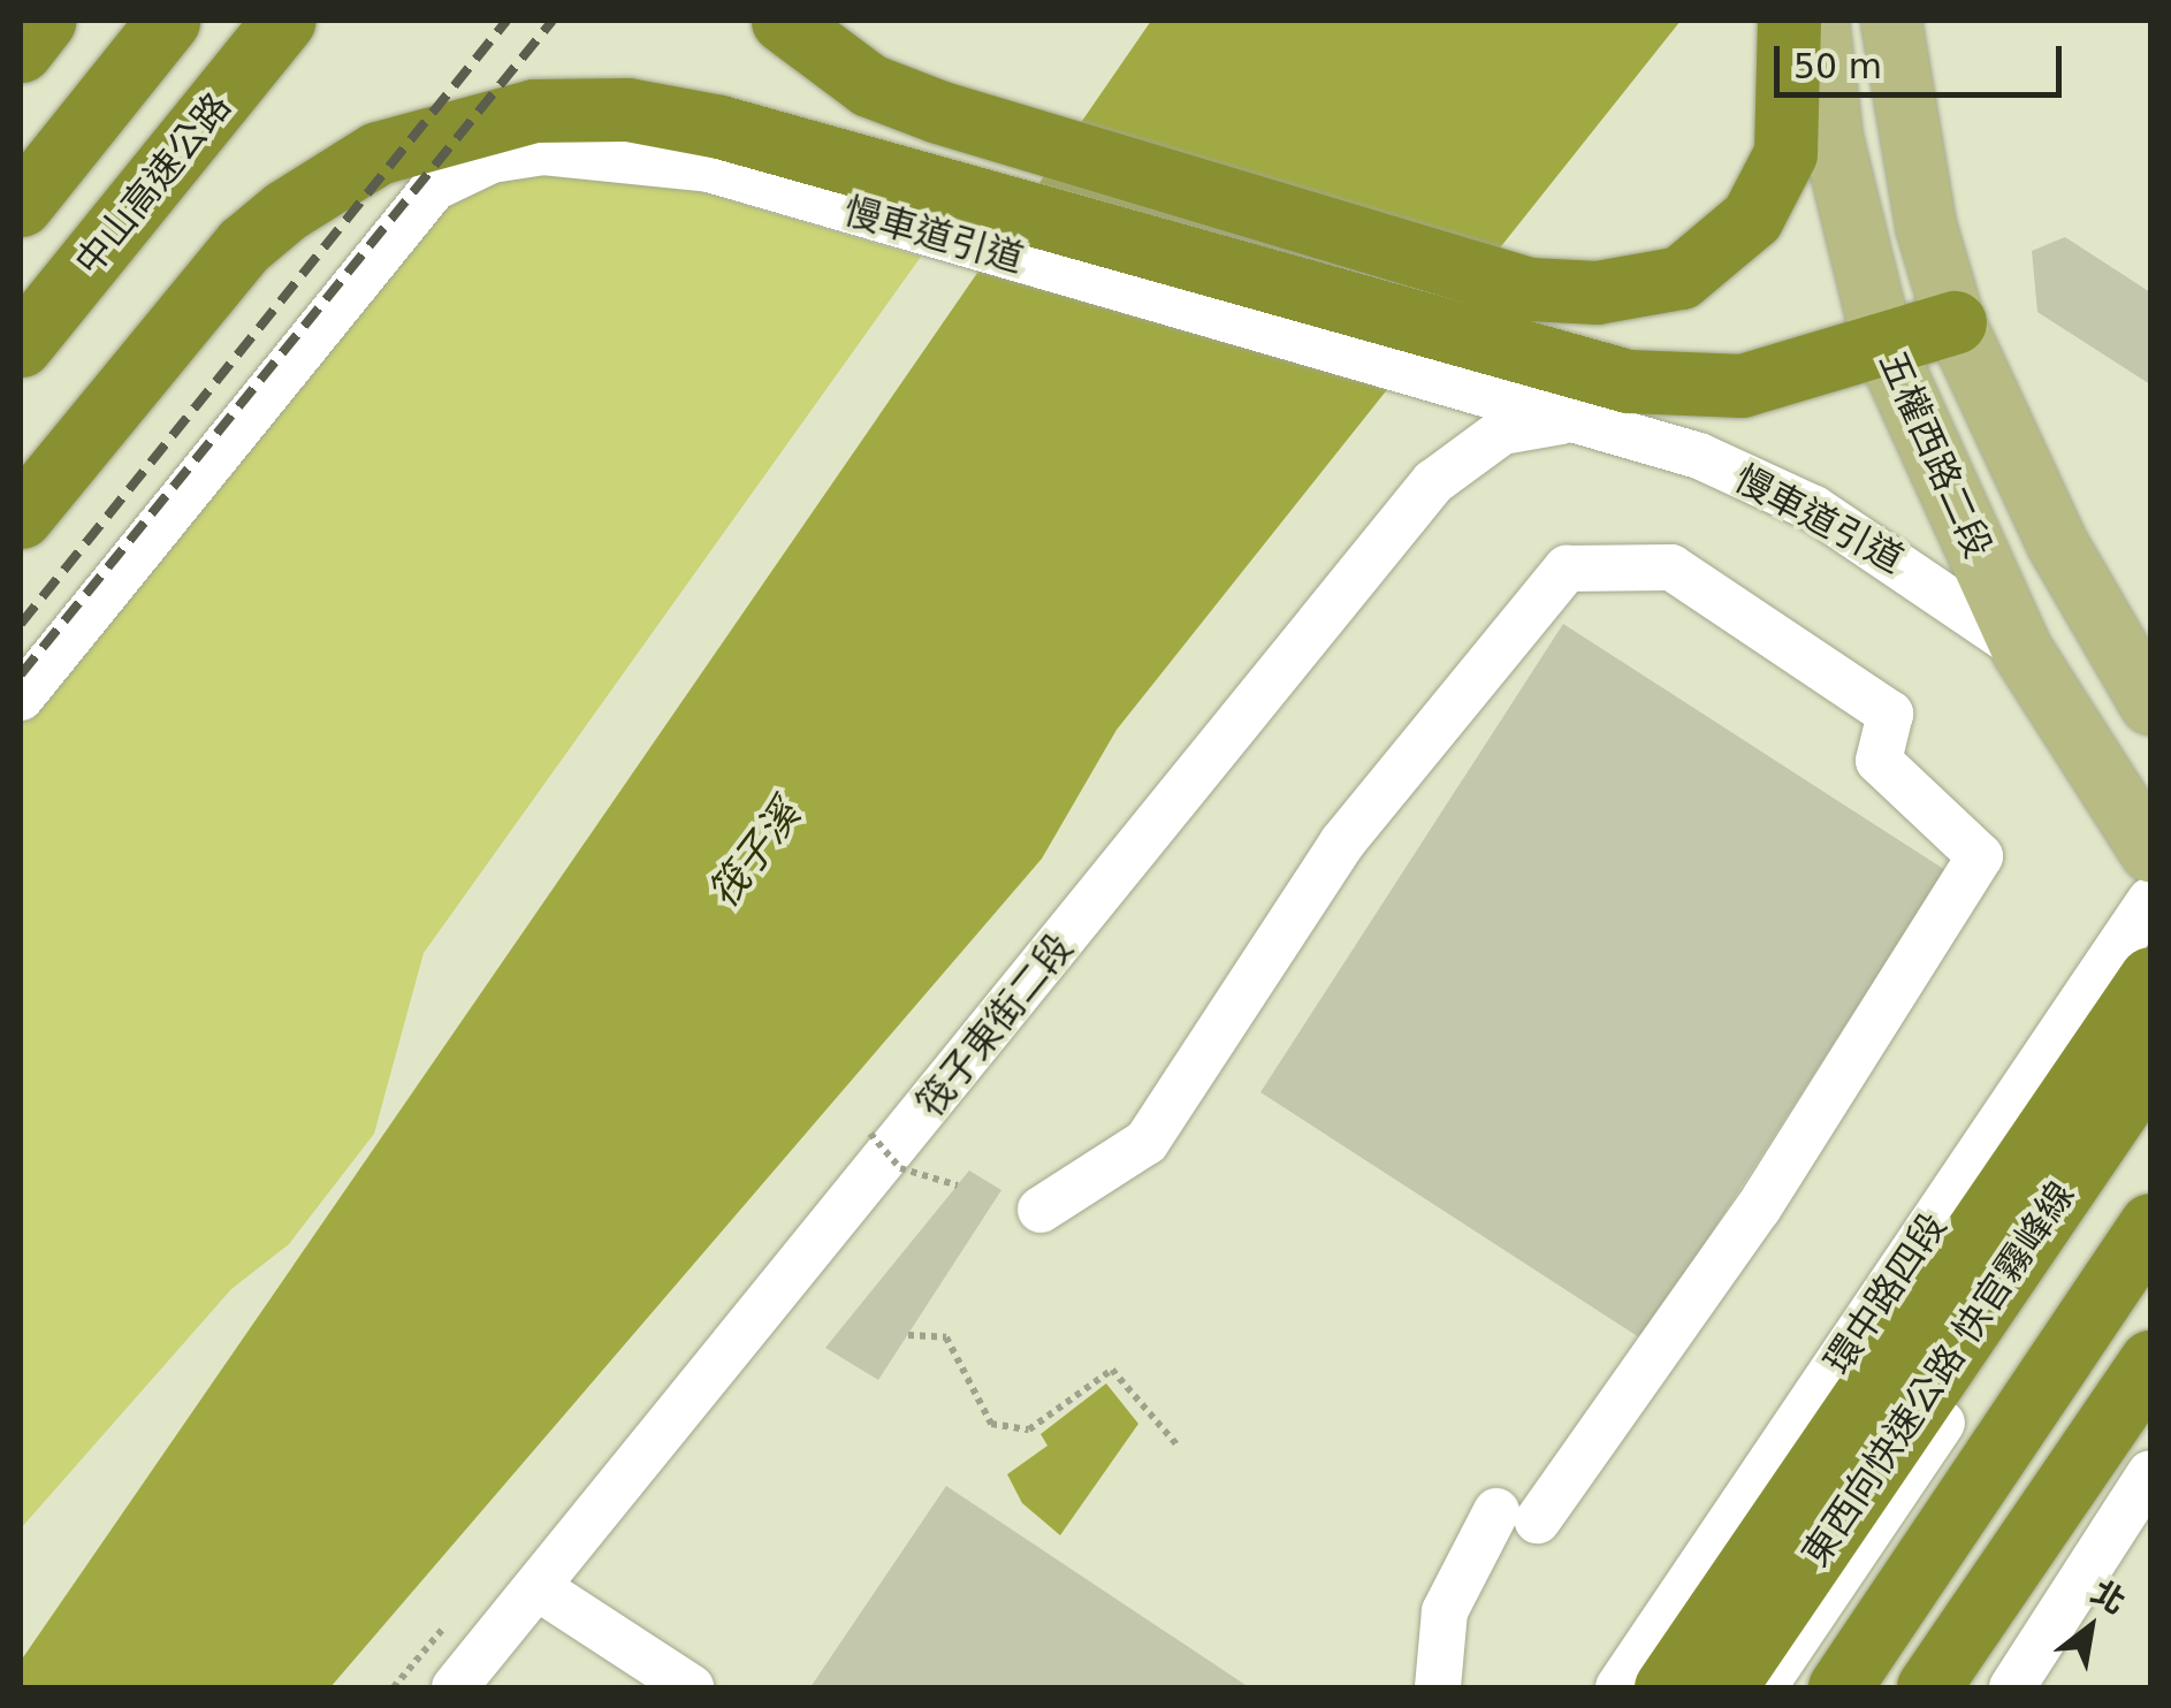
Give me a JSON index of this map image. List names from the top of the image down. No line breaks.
{"streets":{"highway":["中山高速公路","東西向快速公路 快官霧峰線"],"main road":["五權西路二段"],"street":["慢車道引道","筏子東街二段","環中路四段"]},"crossings":[["慢車道引道","五權西路二段"],["慢車道引道","筏子東街二段"]],"water":["筏子溪"],"scale_bar":"50 m","north":"top right"}
